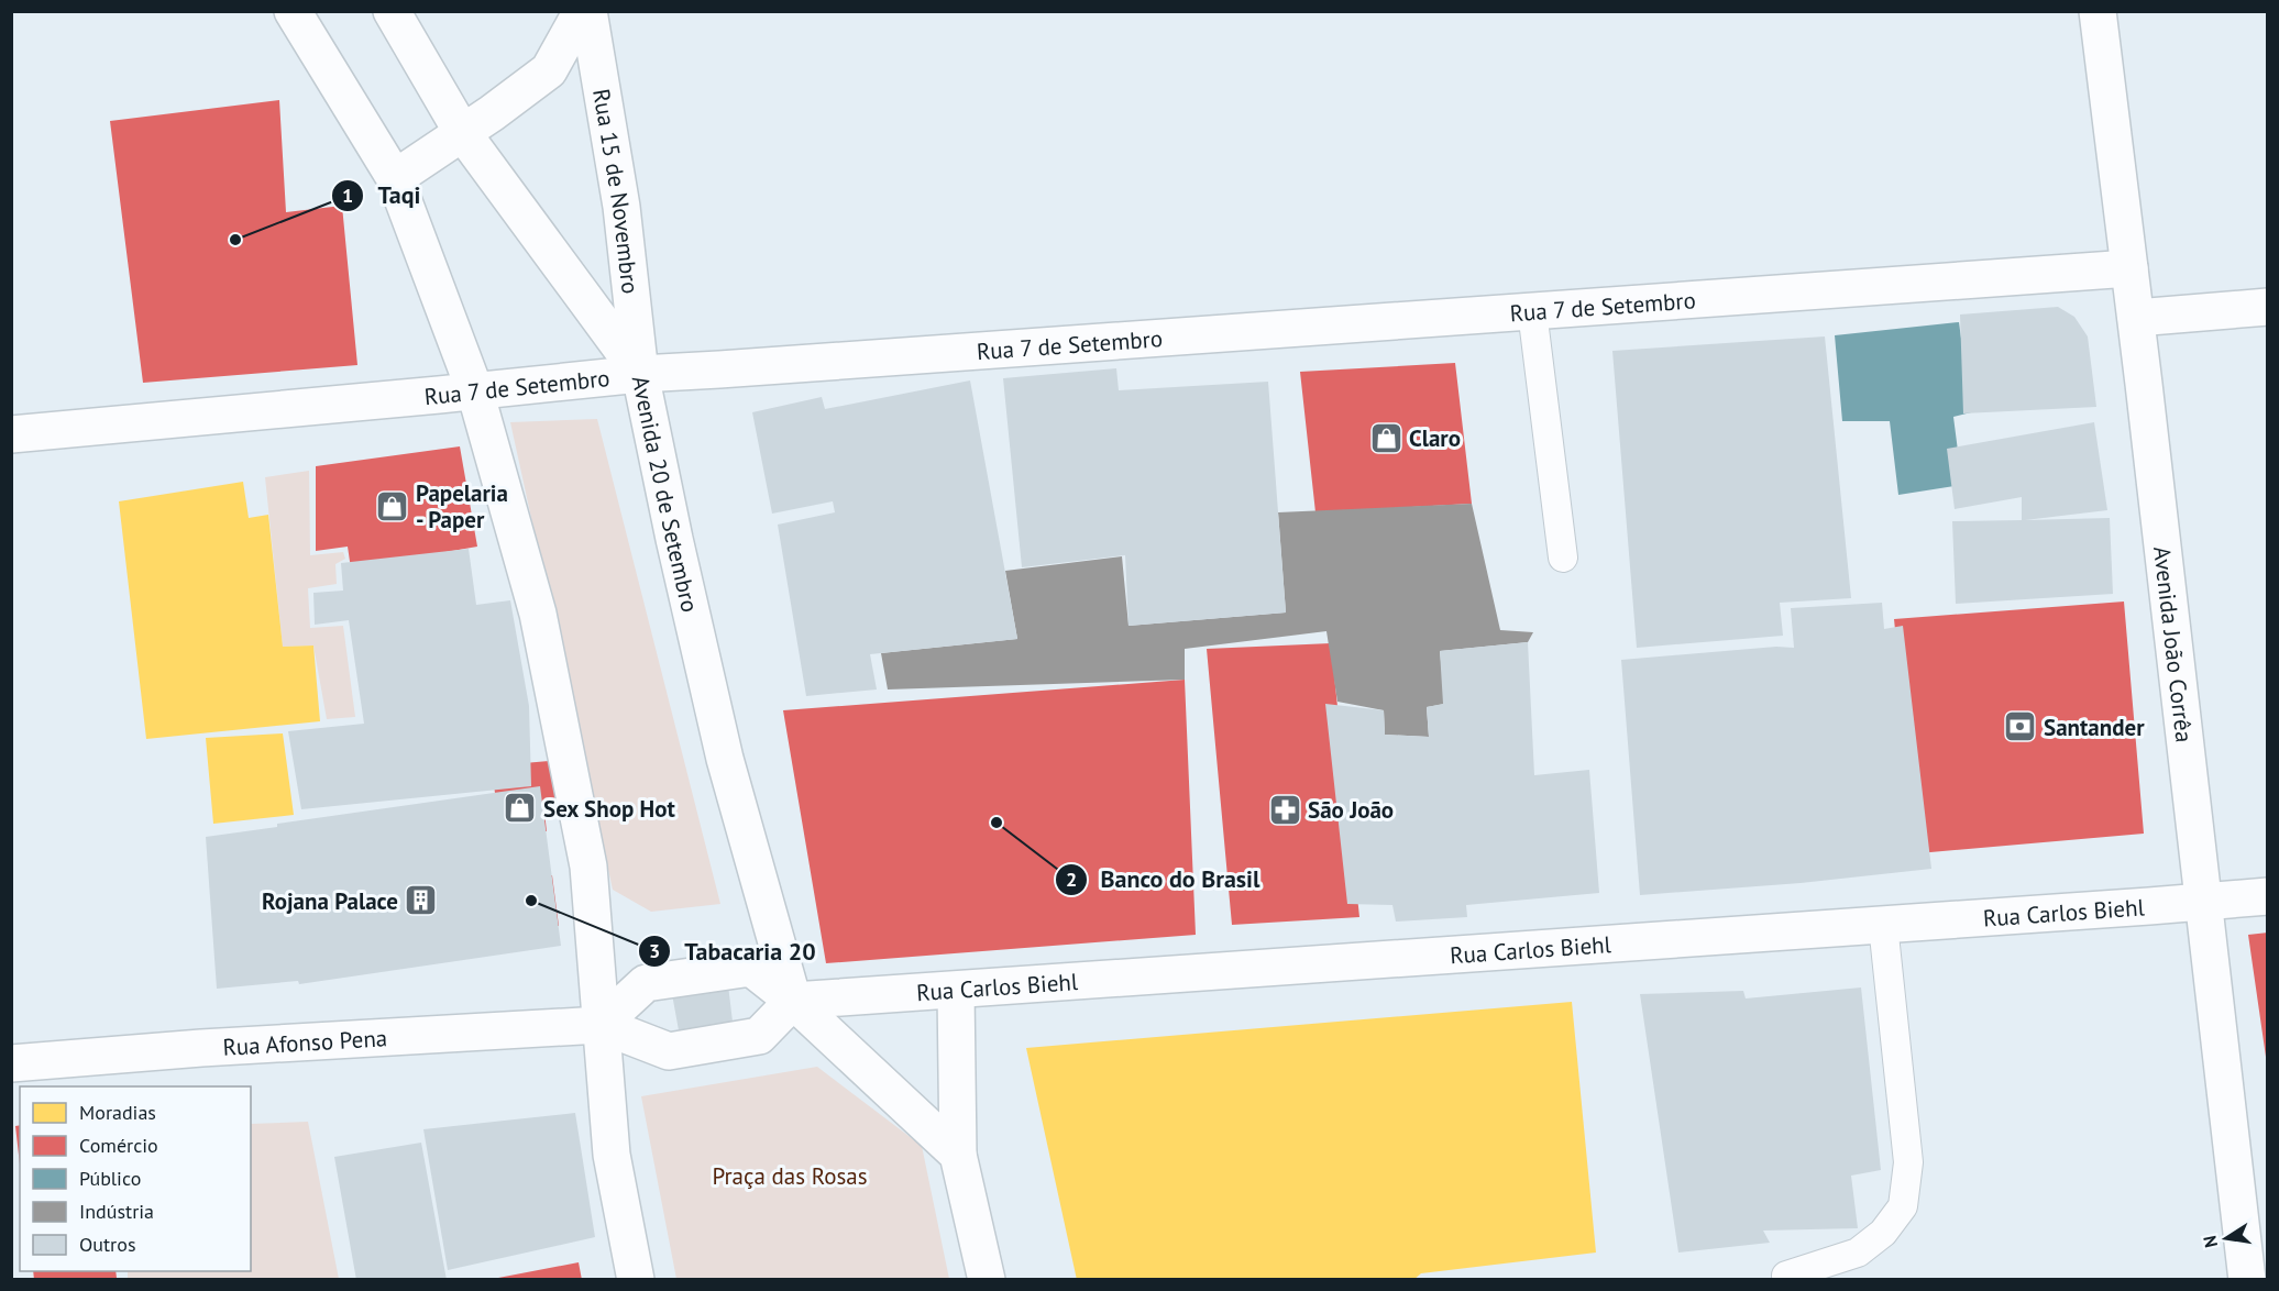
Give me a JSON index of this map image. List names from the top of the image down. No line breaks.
{"streets":{"street":["Rua 15 de Novembro","Rua 7 de Setembro","Avenida 20 de Setembro","Avenida João Corrêa","Rua Carlos Biehl","Rua Afonso Pena"]},"crossings":[["Rua 15 de Novembro","Rua 7 de Setembro"],["Rua 15 de Novembro","Avenida 20 de Setembro"],["Rua 7 de Setembro","Avenida 20 de Setembro"],["Rua 7 de Setembro","Avenida João Corrêa"],["Avenida 20 de Setembro","Rua Carlos Biehl"],["Avenida João Corrêa","Rua Carlos Biehl"]],"parks":["Praça das Rosas"],"places":{"other":["Taqi","Banco do Brasil","Tabacaria 20"],"shop":["Claro","Papelaria - Paper","Sex Shop Hot"],"bank":["Santander"],"pharmacy":["São João"],"building":["Rojana Palace"]},"legend":["Moradias","Comércio","Público","Indústria","Outros"],"north":"left"}
